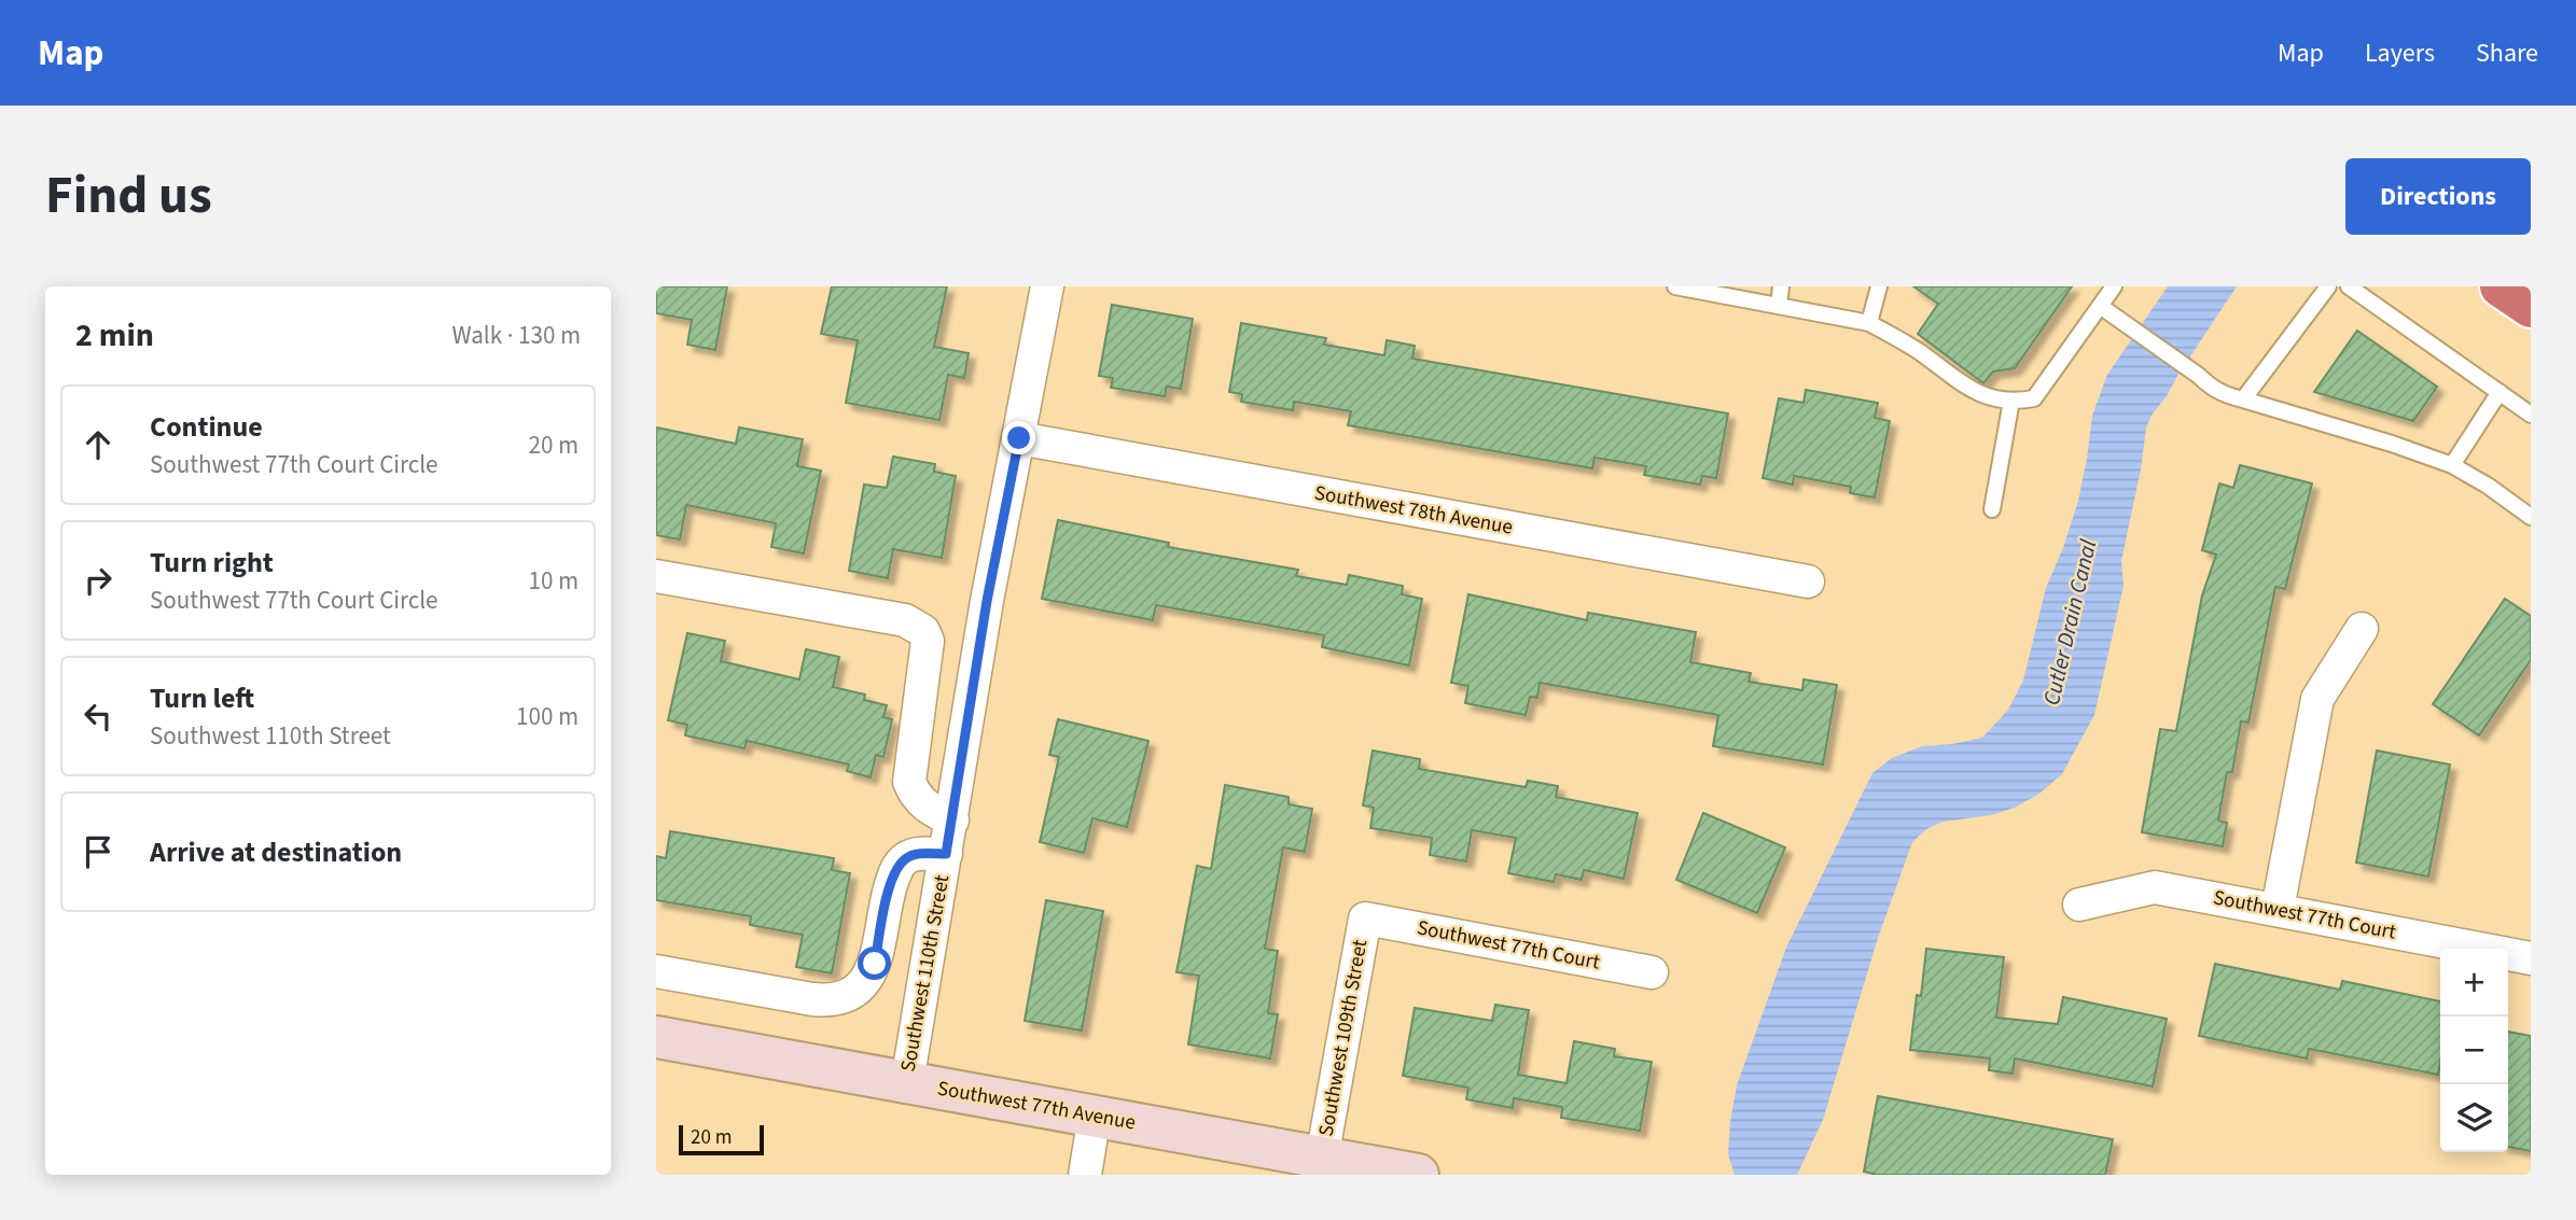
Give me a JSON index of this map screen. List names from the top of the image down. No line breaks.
{"streets":{"street":["Southwest 78th Avenue","Southwest 77th Court","Southwest 110th Street","Southwest 109th Street","Southwest 77th Avenue"]},"crossings":[["Southwest 78th Avenue","Southwest 110th Street"],["Southwest 77th Court","Southwest 109th Street"],["Southwest 110th Street","Southwest 77th Avenue"],["Southwest 109th Street","Southwest 77th Avenue"]],"water":["Cutler Drain Canal"],"scale_bar":"20 m","page":{"header":"Map","nav":["Map","Layers","Share"],"title":"Find us","buttons":"Directions","heading":["2 min","Walk · 130 m"],"list":[["Continue","Southwest 77th Court Circle","20 m"],["Turn right","Southwest 77th Court Circle","10 m"],["Turn left","Southwest 110th Street","100 m"],"Arrive at destination"],"map_buttons":["+","−"],"scale":"20 m"}}
